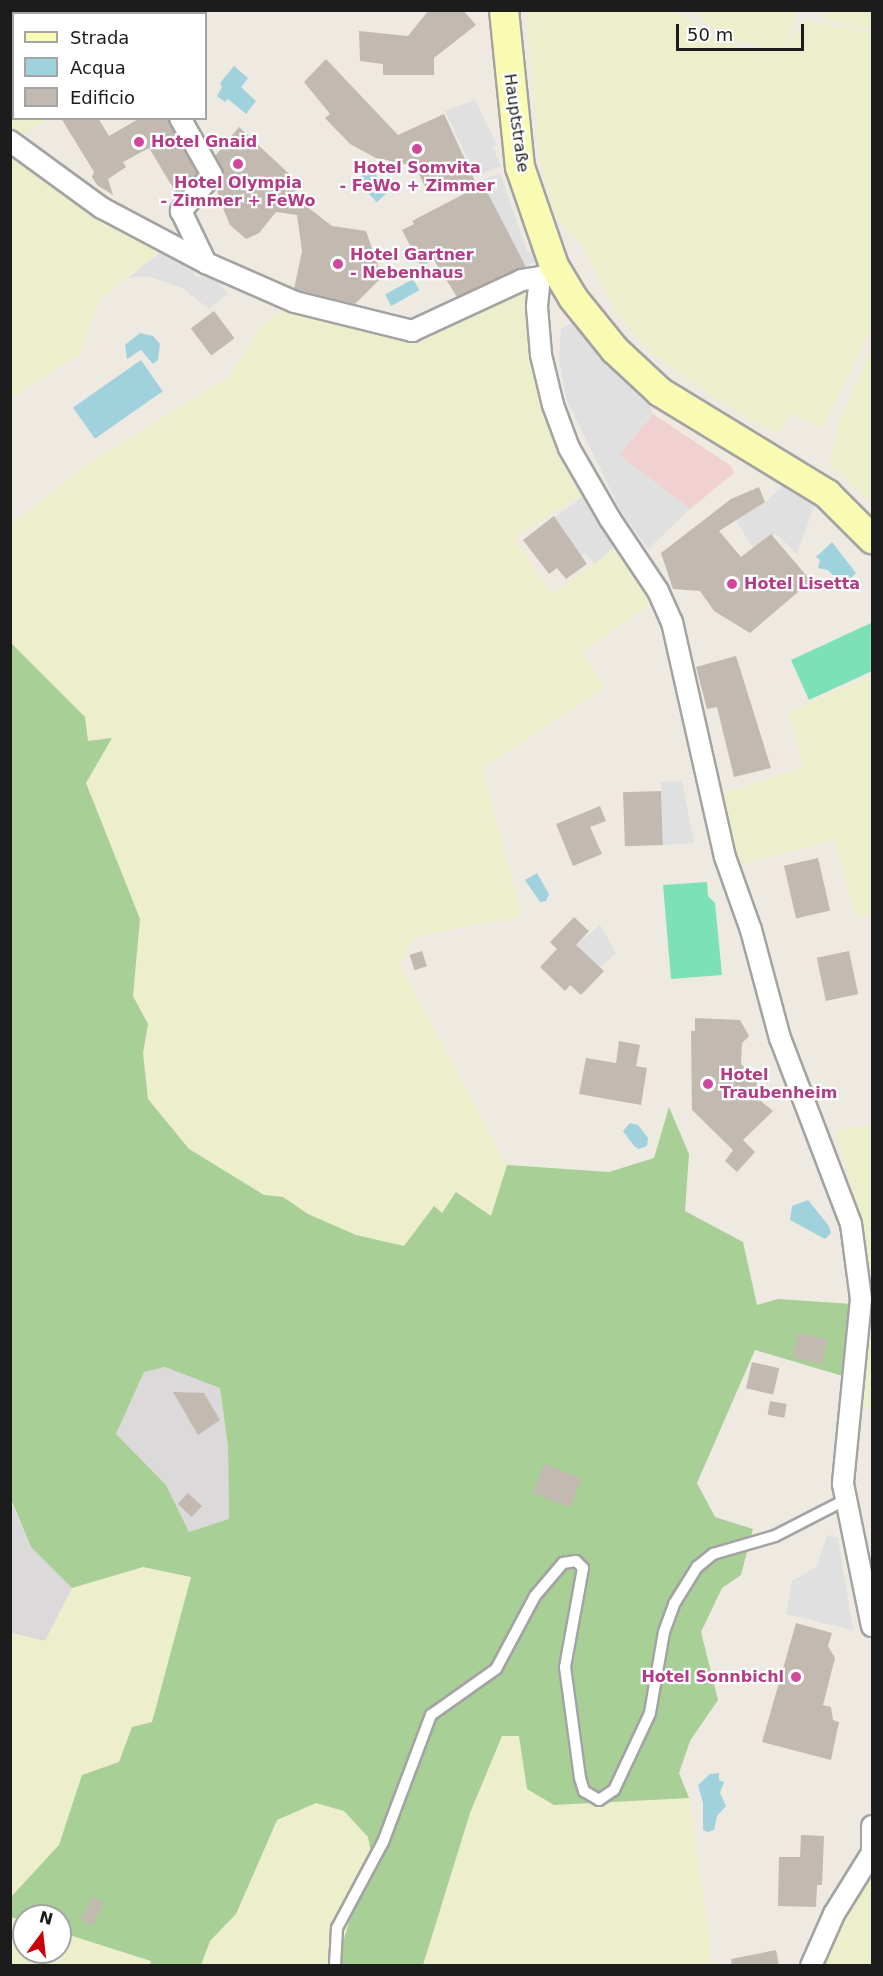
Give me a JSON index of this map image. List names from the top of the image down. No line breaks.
{"streets":{"street":["Hauptstraße"]},"places":["Hotel Gnaid","Hotel Somvita - FeWo + Zimmer","Hotel Olympia - Zimmer + FeWo","Hotel Gartner - Nebenhaus","Hotel Lisetta","Hotel Traubenheim","Hotel Sonnbichl"],"legend":["Strada","Acqua","Edificio"],"scale_bar":"50 m","north":"top"}
